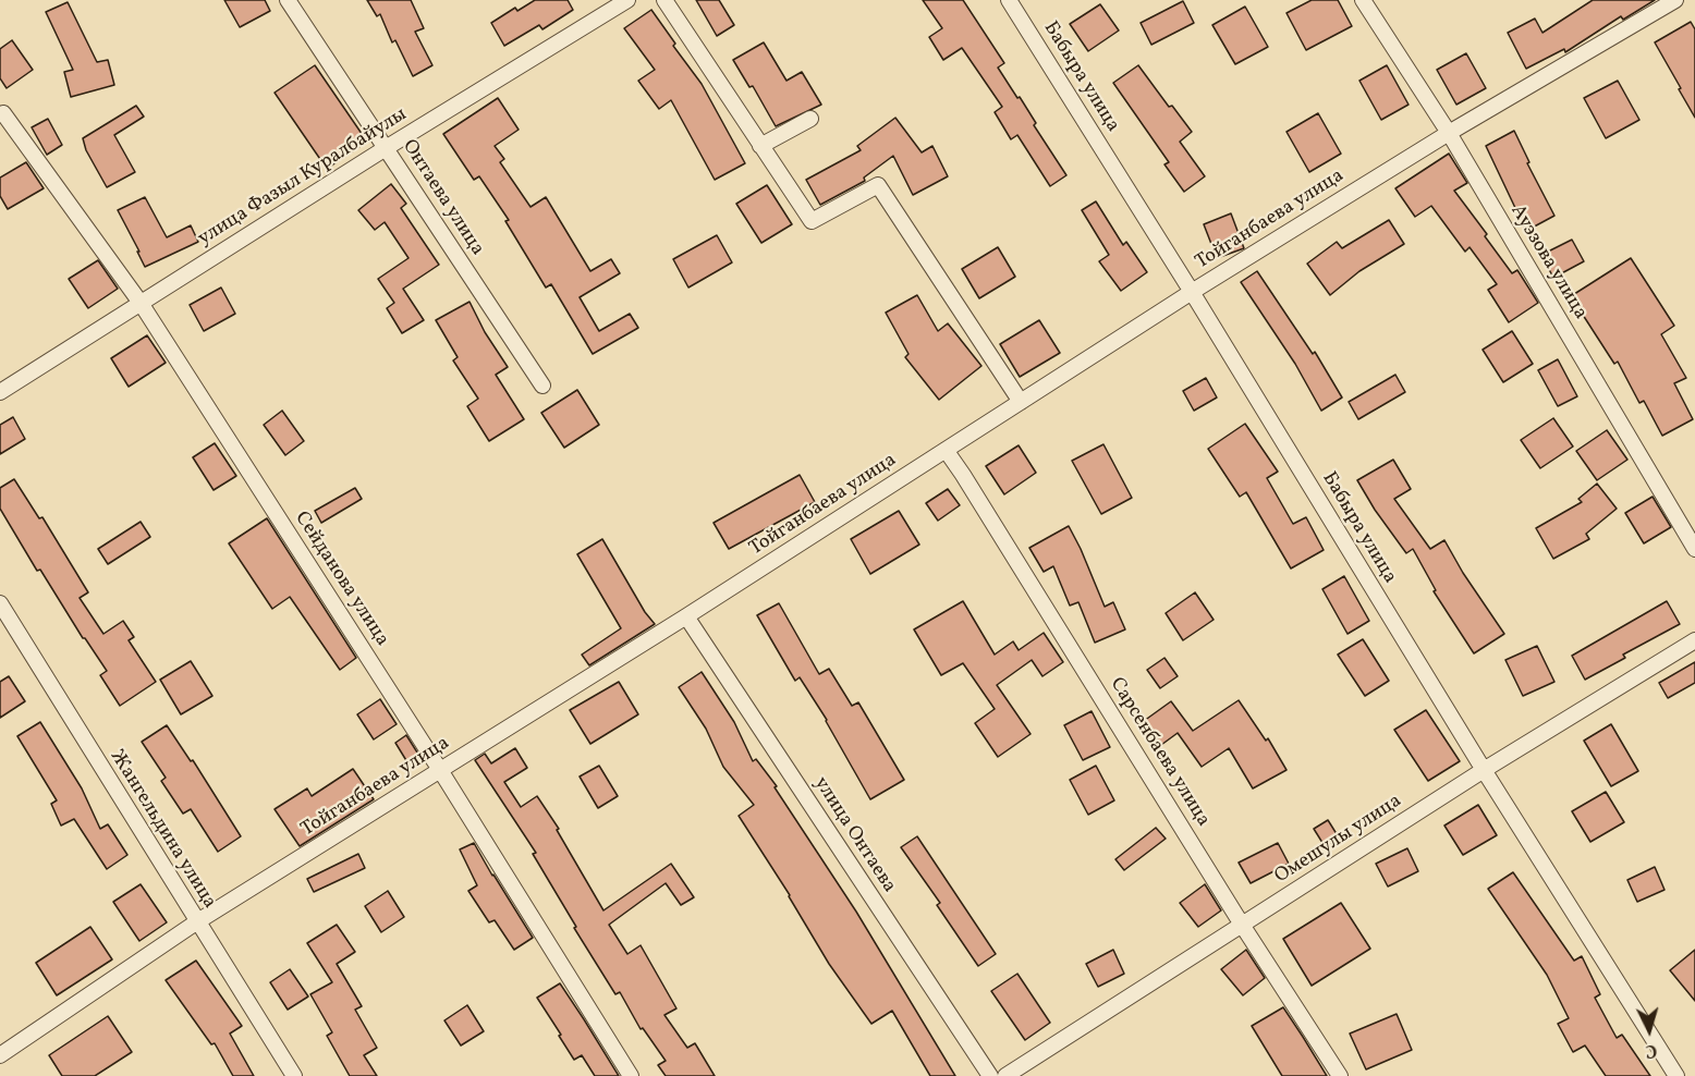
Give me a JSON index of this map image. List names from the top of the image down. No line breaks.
{"streets":{"street":["Бабыра улица","улица Фазыл Куралбайулы","Онтаева улица","Тойганбаева улица","Ауэзова улица","Сейданова улица","Сарсенбаева улица","Жангельдина улица","улица Онтаева","Омешулы улица"]},"crossings":[["Бабыра улица","Тойганбаева улица"],["Бабыра улица","Омешулы улица"],["улица Фазыл Куралбайулы","Онтаева улица"],["улица Фазыл Куралбайулы","Сейданова улица"],["Тойганбаева улица","Ауэзова улица"],["Тойганбаева улица","Сейданова улица"],["Тойганбаева улица","Сарсенбаева улица"],["Тойганбаева улица","Жангельдина улица"],["Тойганбаева улица","улица Онтаева"],["Сарсенбаева улица","Омешулы улица"]],"north":"bottom"}
